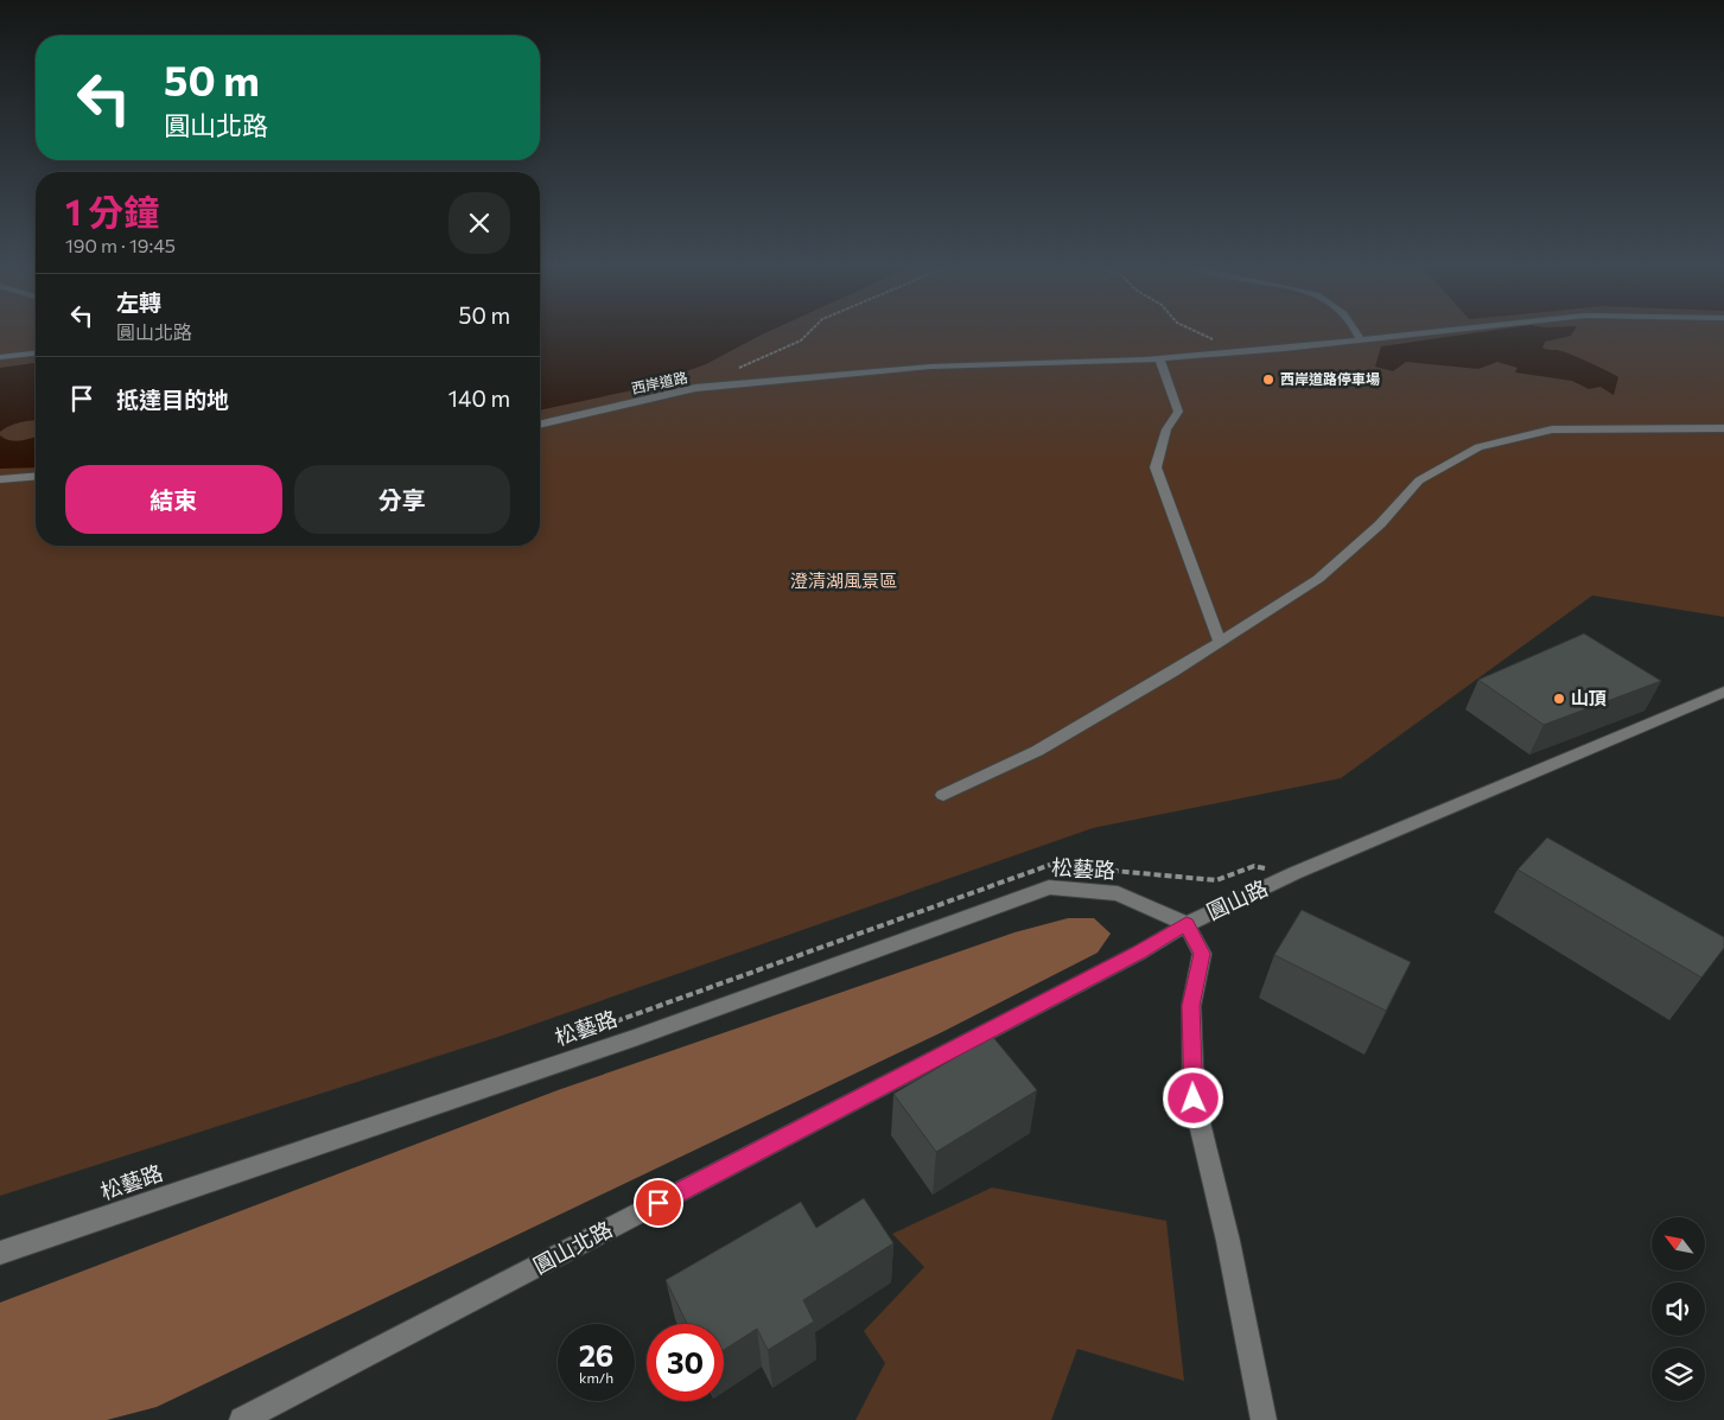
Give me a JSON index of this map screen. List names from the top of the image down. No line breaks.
{"streets":{"street":["西岸道路","松藝路","圓山路","圓山北路"]},"crossings":[["松藝路","圓山路"],["松藝路","圓山北路"],["圓山路","圓山北路"]],"parks":["澄清湖風景區"],"places":["西岸道路停車場","山頂"],"north":"top left","page":{"turn":["50 m","圓山北路"],"heading":["1 分鐘","190 m · 19:45"],"list":[{"name":"左轉","note":"圓山北路","value":"50 m"},{"name":"抵達目的地","value":"140 m"}],"buttons":["結束","分享"],"speed":"26 km/h","limit":"30"}}
